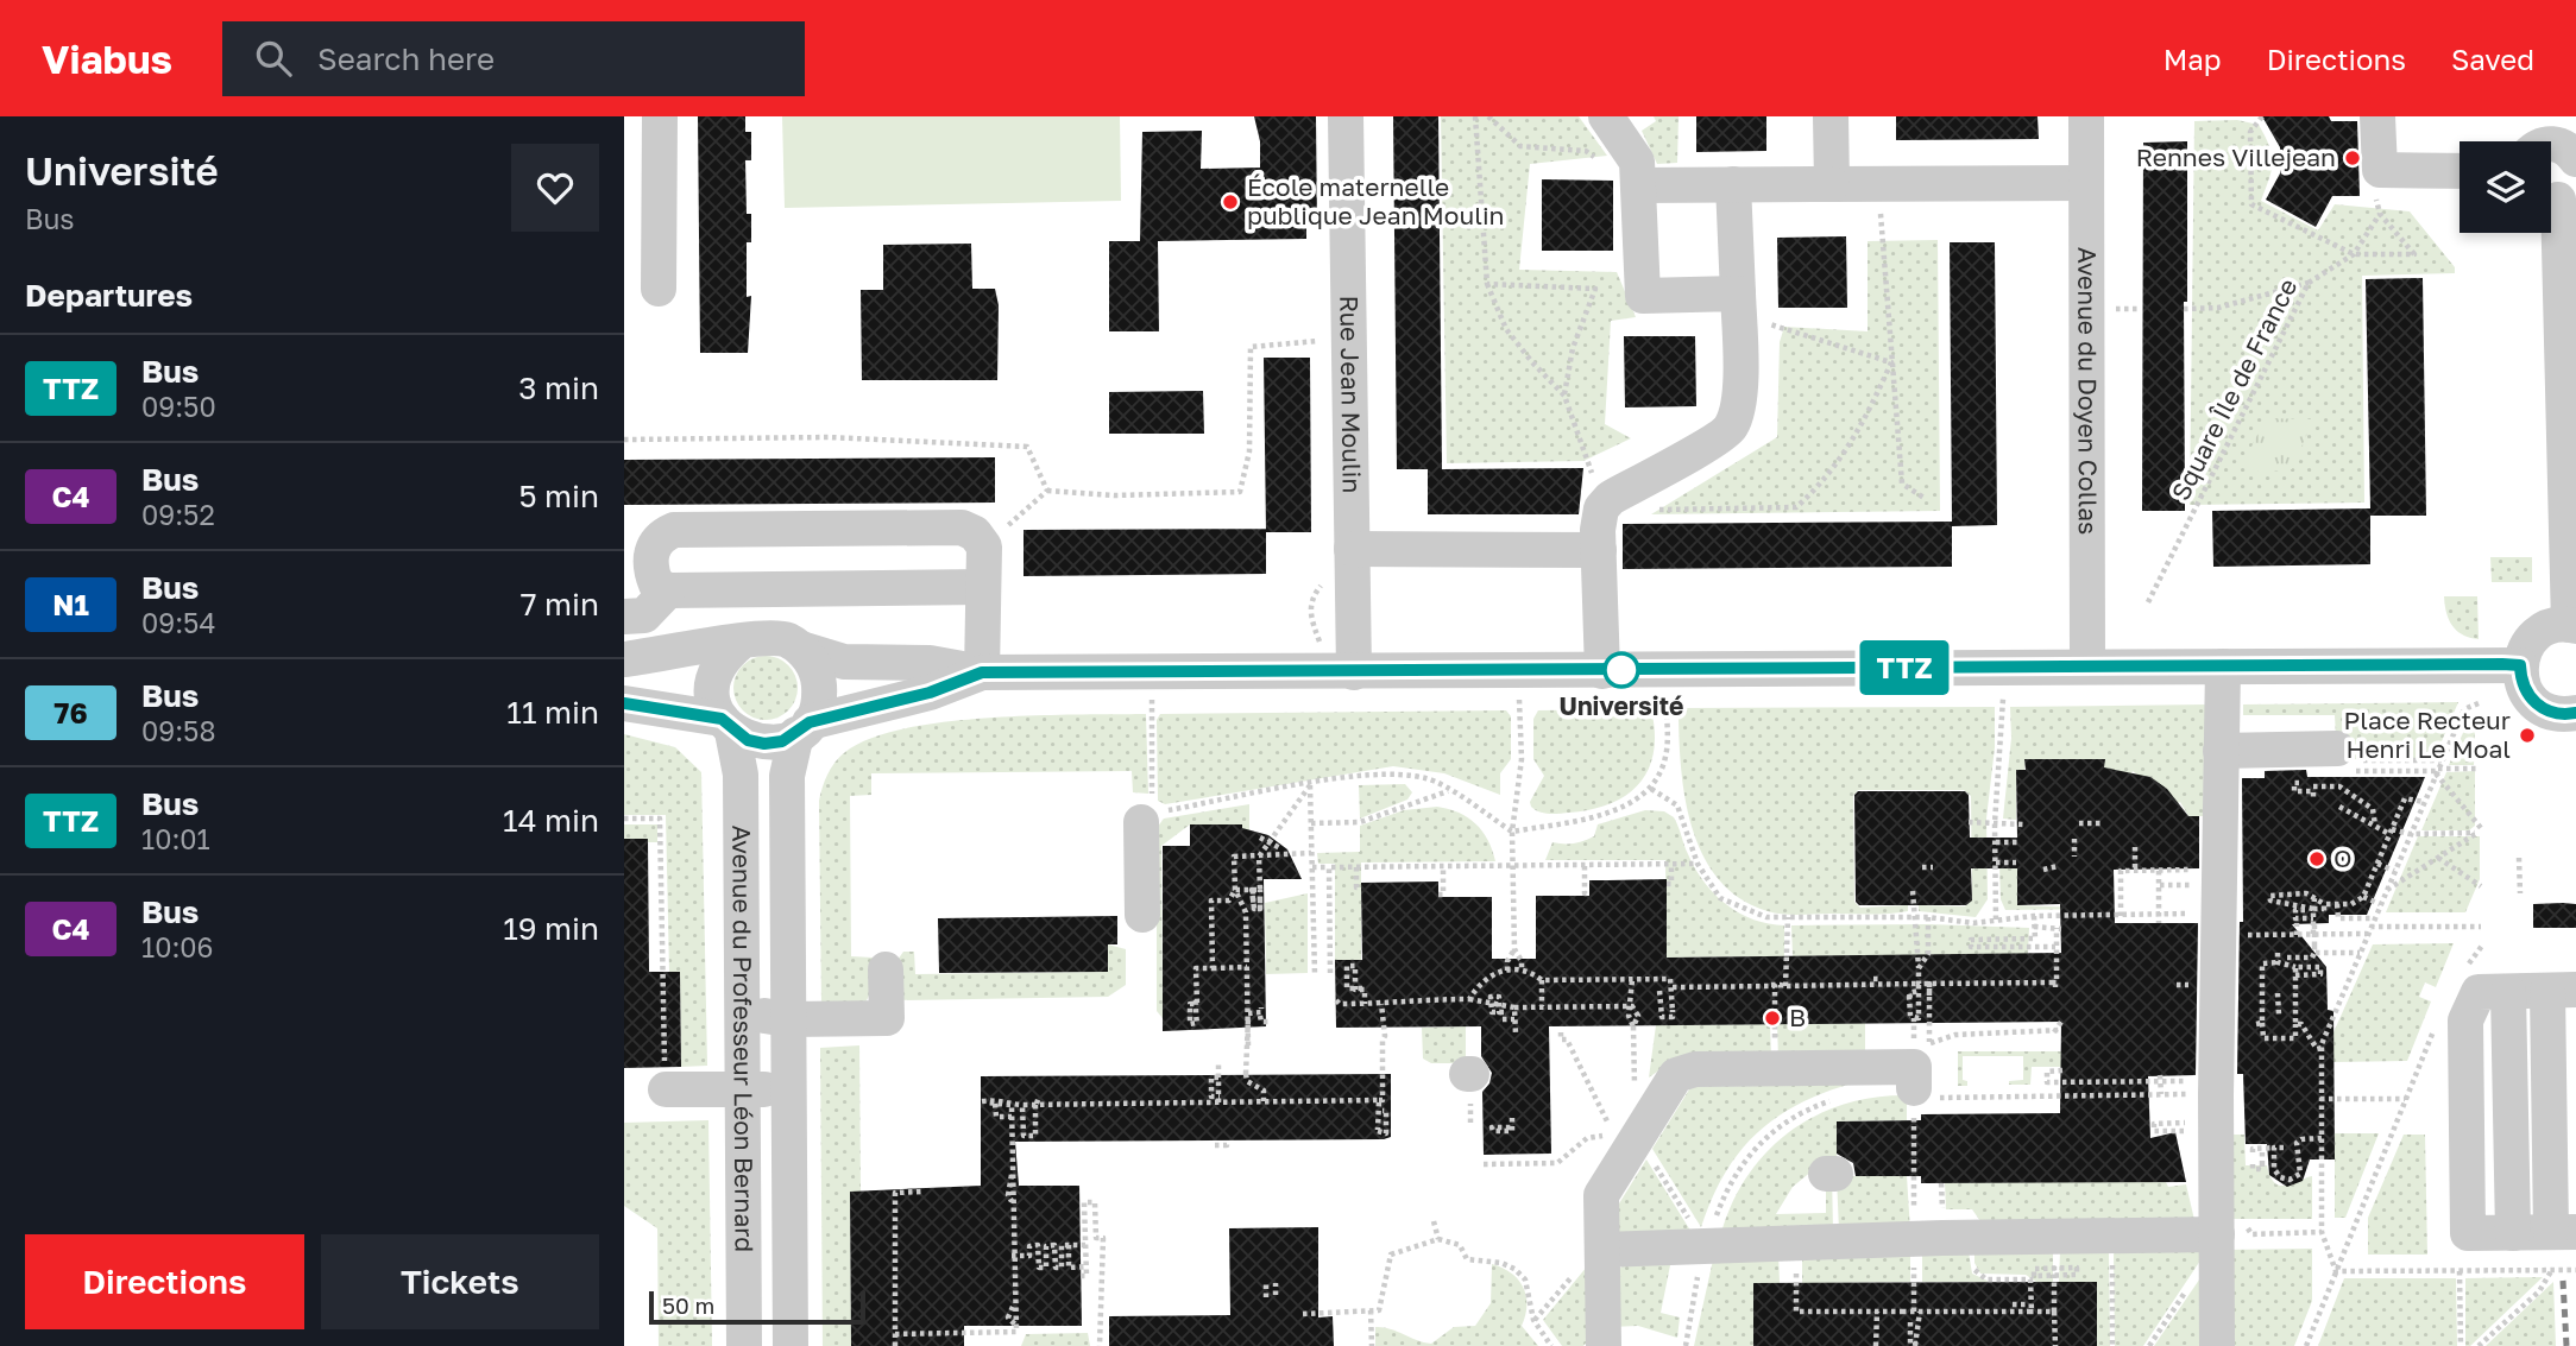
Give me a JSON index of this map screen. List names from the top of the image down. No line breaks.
{"streets":{"street":["Avenue du Doyen Collas","Rue Jean Moulin","Avenue du Professeur Léon Bernard"],"path":["Square Île de France"]},"places":["Rennes Villejean","École maternelle publique Jean Moulin","Université","Place Recteur Henri Le Moal","O","B"],"lines":["bus line TTZ"],"scale_bar":"50 m","page":{"header":"Viabus","search":"Search here","nav":["Map","Directions","Saved"],"heading":[["Université","Bus"],"Departures"],"on_map":"TTZ","list":[{"mark":"TTZ","name":"Bus","note":"09:50","value":"3 min"},{"mark":"C4","name":"Bus","note":"09:52","value":"5 min"},{"mark":"N1","name":"Bus","note":"09:54","value":"7 min"},{"mark":"76","name":"Bus","note":"09:58","value":"11 min"},{"mark":"TTZ","name":"Bus","note":"10:01","value":"14 min"},{"mark":"C4","name":"Bus","note":"10:06","value":"19 min"}],"buttons":["Directions","Tickets"],"scale":"50 m"}}
